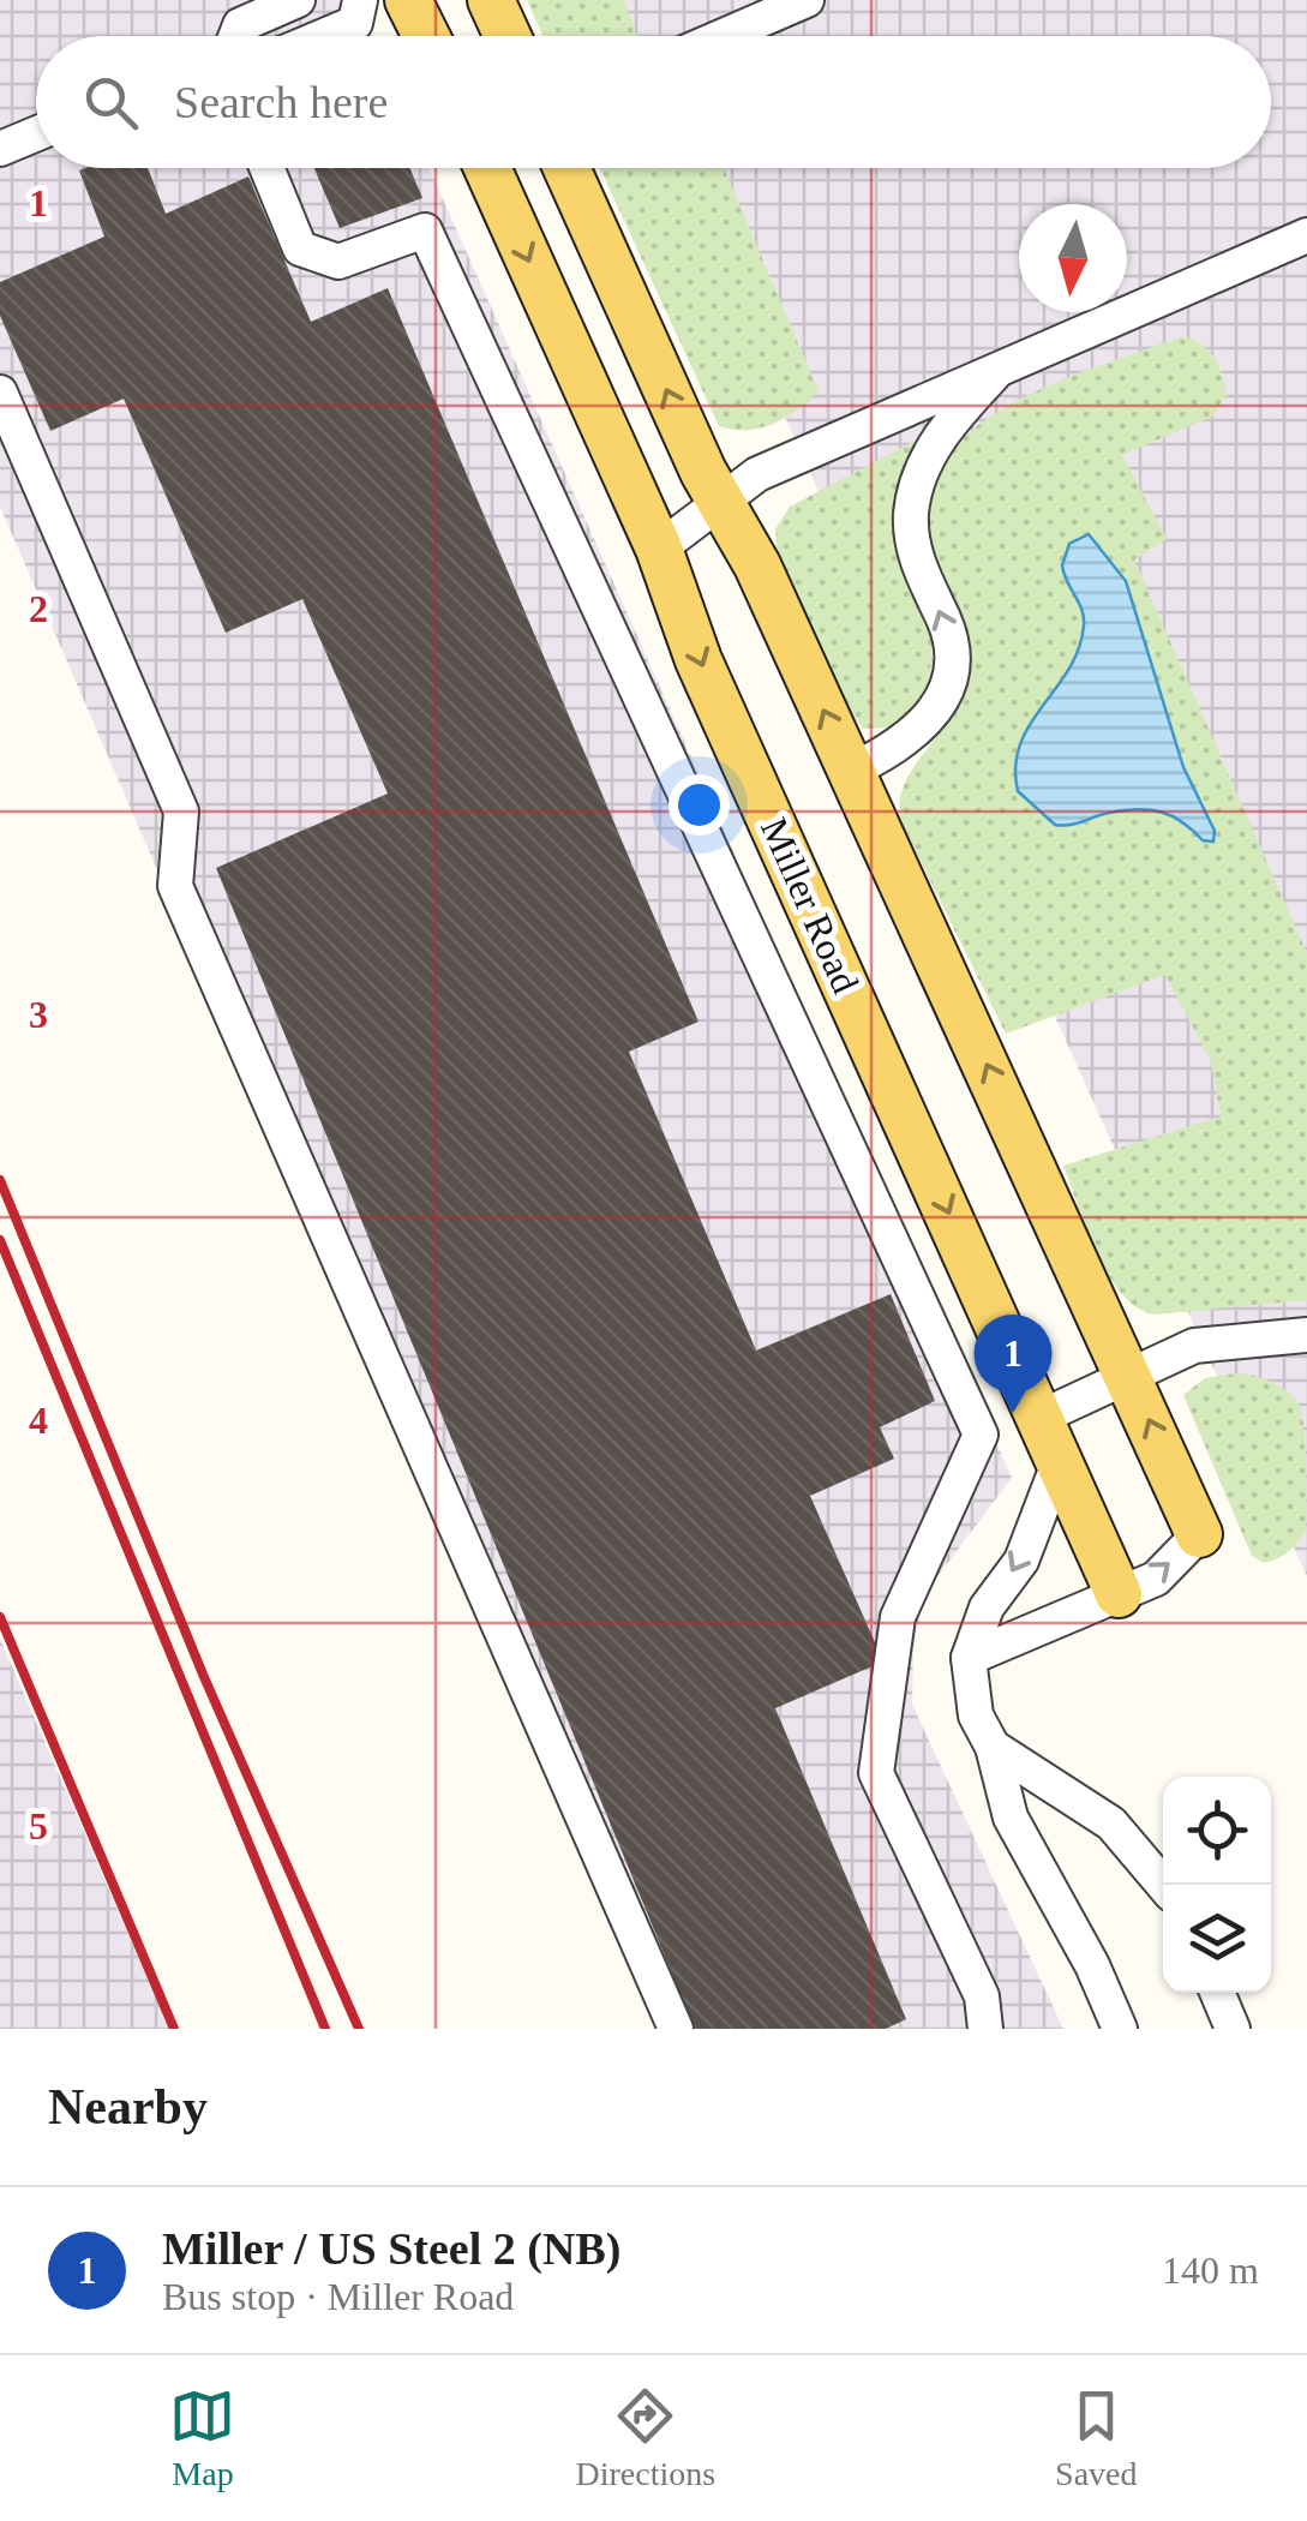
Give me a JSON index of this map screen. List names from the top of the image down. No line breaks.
{"streets":{"main road":["Miller Road"]},"north":"bottom","page":{"search":"Search here","pins":"1","heading":"Nearby","list":[{"mark":"1","name":"Miller / US Steel 2 (NB)","note":"Bus stop · Miller Road","value":"140 m"}],"nav":["Map","Directions","Saved"]},"grid":{"rows":["1","2","3","4","5"]}}
